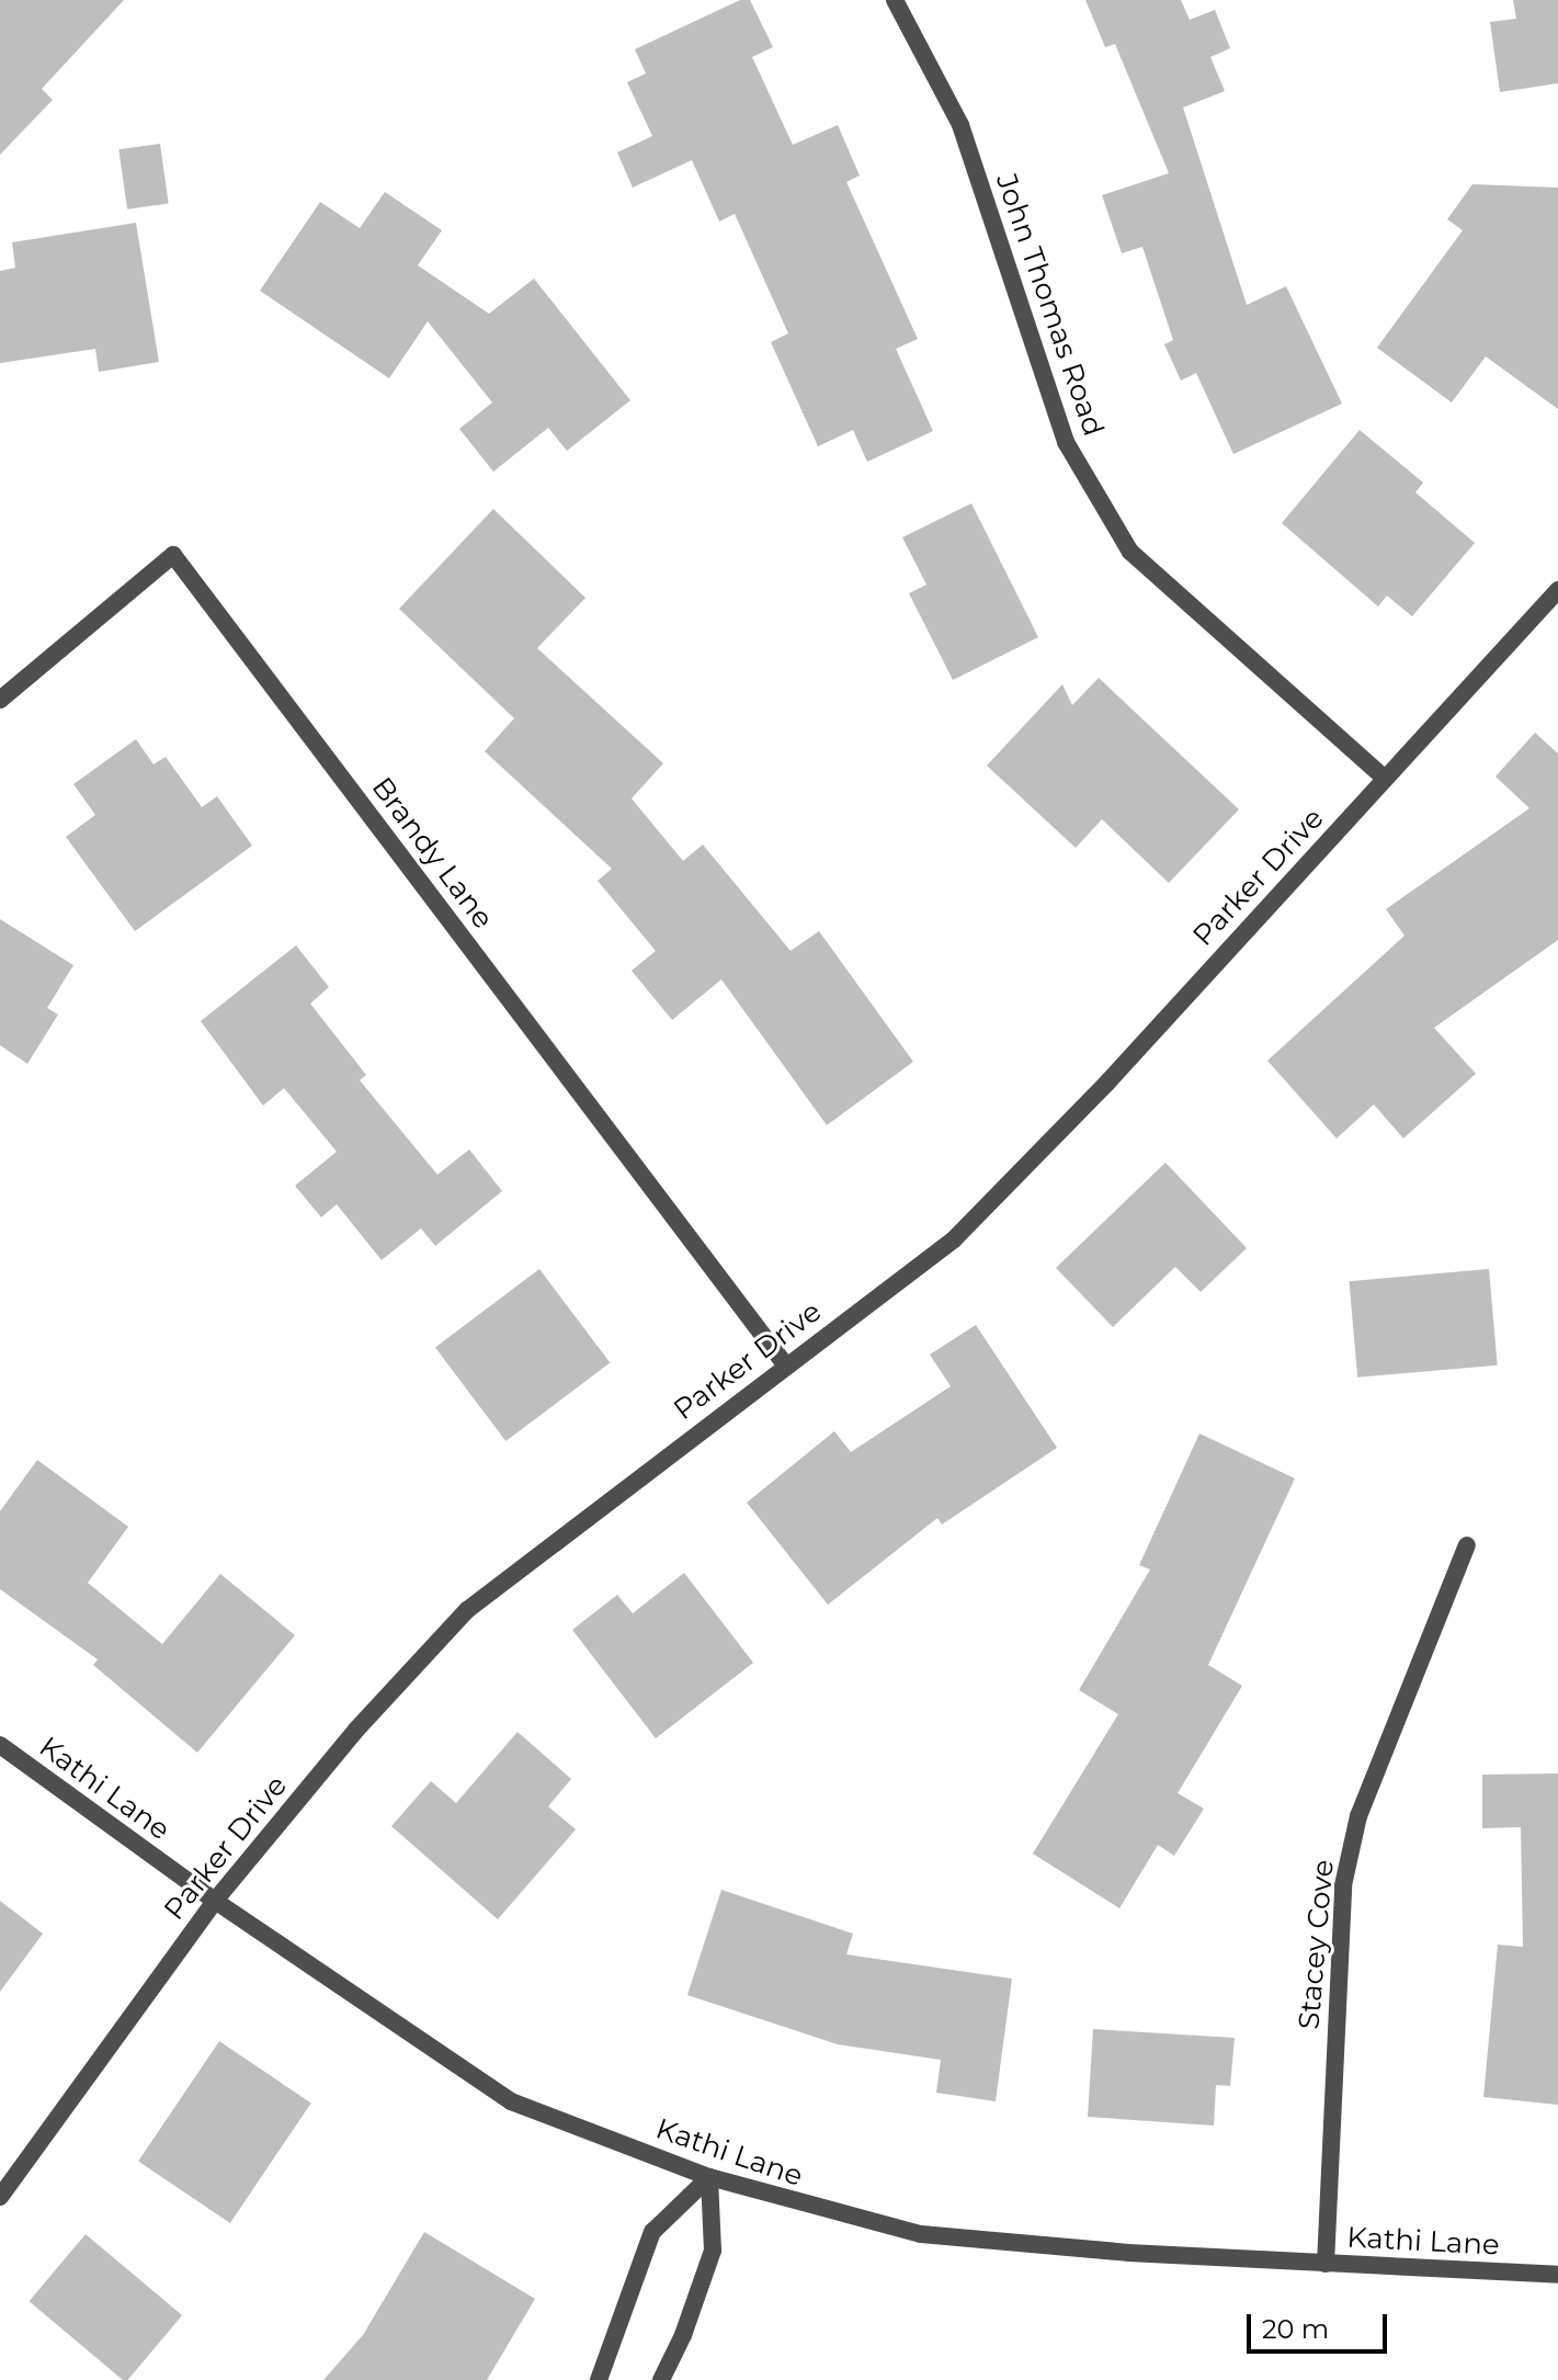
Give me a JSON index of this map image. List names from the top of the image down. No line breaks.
{"streets":{"street":["John Thomas Road","Brandy Lane","Parker Drive","Kathi Lane","Stacey Cove"]},"crossings":[["John Thomas Road","Parker Drive"],["Brandy Lane","Parker Drive"],["Parker Drive","Kathi Lane"],["Kathi Lane","Stacey Cove"]],"scale_bar":"20 m"}
